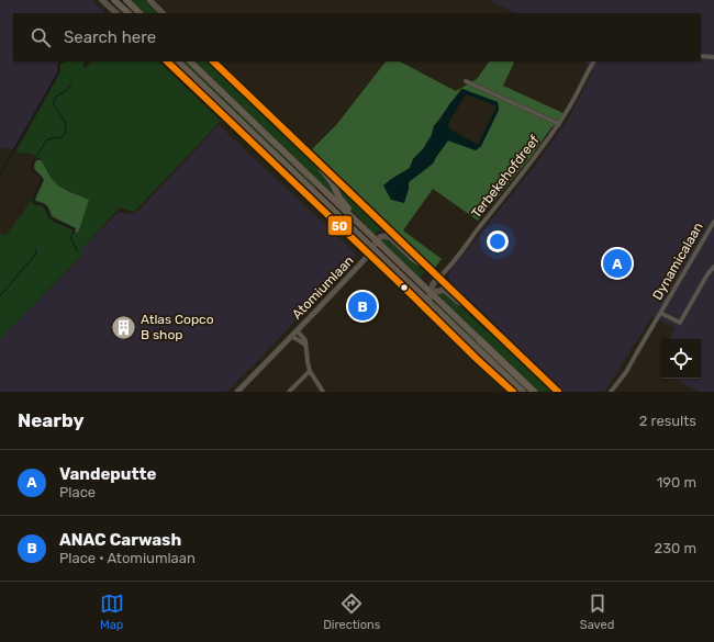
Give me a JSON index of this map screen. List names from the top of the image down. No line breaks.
{"streets":{"main road":["Terbekehofdreef","Atomiumlaan"],"street":["Dynamicalaan"]},"places":{"building":["Atlas Copco B shop"]},"lines":["transit line 50"],"page":{"search":"Search here","pins":["A","B"],"heading":["Nearby","2 results"],"list":[{"mark":"A","name":"Vandeputte","note":"Place","value":"190 m"},{"mark":"B","name":"ANAC Carwash","note":"Place · Atomiumlaan","value":"230 m"}],"nav":["Map","Directions","Saved"]}}
